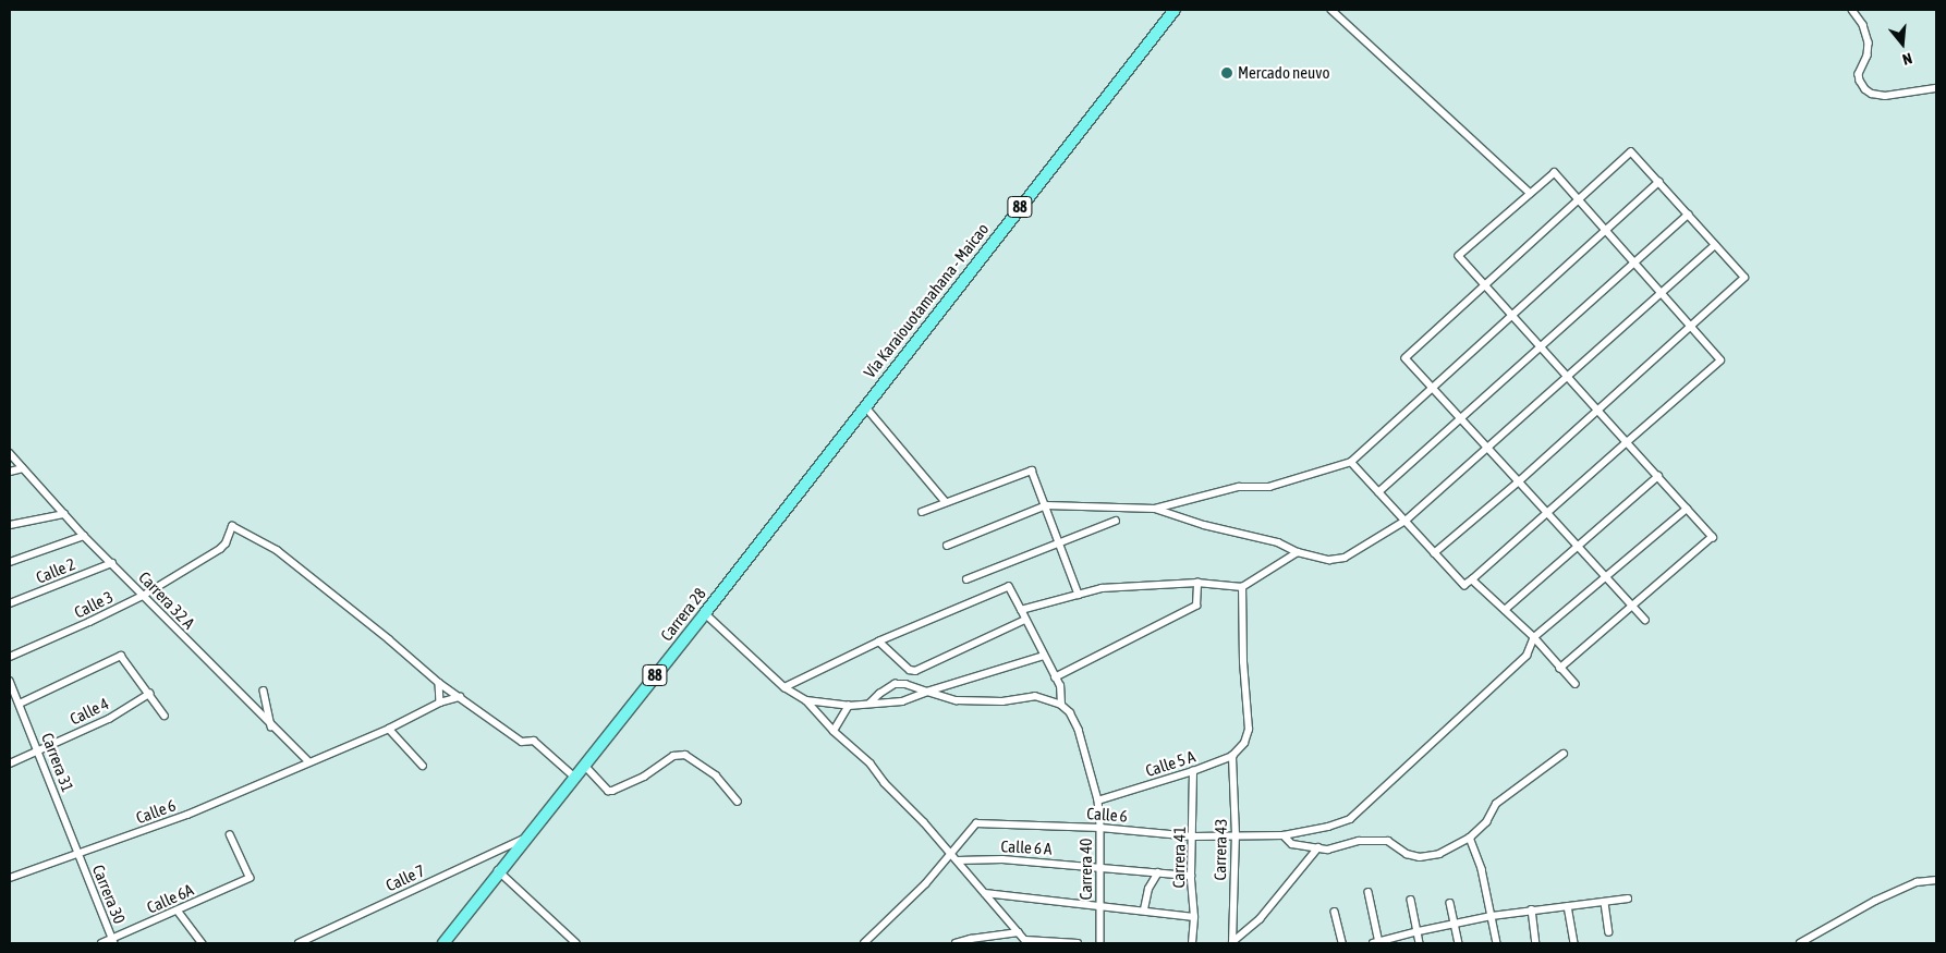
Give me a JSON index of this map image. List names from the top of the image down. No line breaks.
{"streets":{"highway":["88","Vía Karaiouotamahana - Maicao","Carrera 28"],"street":["Calle 2","Carrera 32 A","Calle 3","Calle 4","Carrera 31","Calle 5 A","Calle 6","Calle 6 A","Carrera 43","Carrera 41","Carrera 40","Calle 7","Carrera 30","Calle 6A"]},"crossings":[["Vía Karaiouotamahana - Maicao","Carrera 28"],["Calle 2","Carrera 32 A"],["Carrera 32 A","Calle 3"],["Carrera 32 A","Calle 6"],["Carrera 28","Calle 7"],["Calle 4","Carrera 31"],["Carrera 31","Calle 6"],["Carrera 31","Carrera 30"],["Calle 5 A","Carrera 43"],["Calle 5 A","Carrera 41"],["Calle 5 A","Carrera 40"],["Calle 6","Carrera 43"],["Calle 6","Carrera 41"],["Calle 6","Carrera 40"],["Calle 6","Carrera 30"],["Calle 6 A","Carrera 41"],["Calle 6 A","Carrera 40"],["Carrera 30","Calle 6A"]],"places":["Mercado neuvo"],"north":"bottom"}
